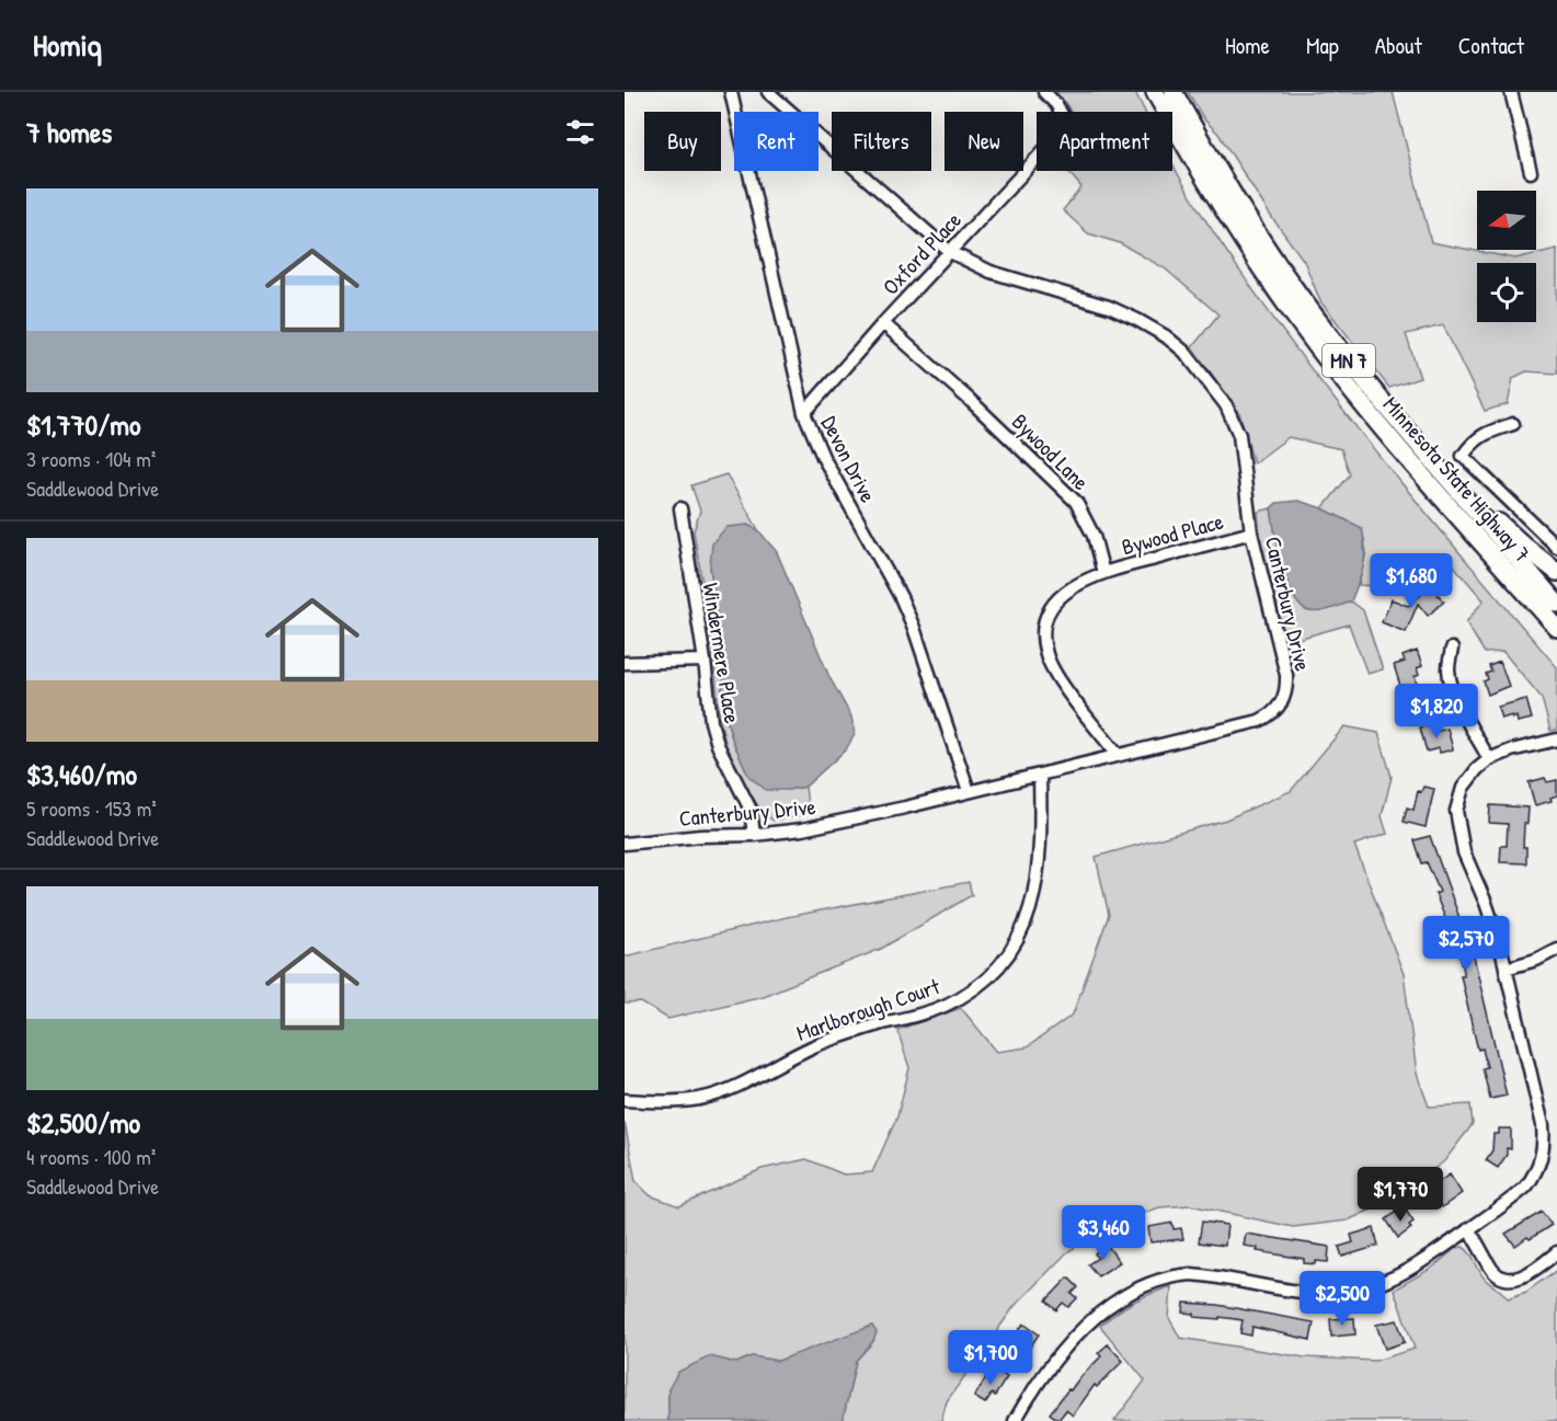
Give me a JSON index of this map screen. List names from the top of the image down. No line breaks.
{"streets":{"main road":["MN 7","Minnesota State Highway 7"],"street":["Oxford Place","Bywood Lane","Devon Drive","Bywood Place","Canterbury Drive","Windermere Place","Marlborough Court"]},"crossings":[["Oxford Place","Bywood Lane"],["Oxford Place","Devon Drive"],["Oxford Place","Canterbury Drive"],["Bywood Lane","Bywood Place"],["Devon Drive","Canterbury Drive"],["Bywood Place","Canterbury Drive"],["Canterbury Drive","Windermere Place"],["Canterbury Drive","Marlborough Court"]],"north":"left","page":{"header":"Homiq","nav":["Home","Map","About","Contact"],"heading":"7 homes","chip":["Buy","Rent","Filters","New","Apartment"],"list":[{"name":"$1,770/mo","note":"3 rooms · 104 m² · Saddlewood Drive"},{"name":"$3,460/mo","note":"5 rooms · 153 m² · Saddlewood Drive"},{"name":"$2,500/mo","note":"4 rooms · 100 m² · Saddlewood Drive"}],"price":["$1,680","$1,820","$2,570","$1,770","$3,460","$2,500","$1,700"]}}
